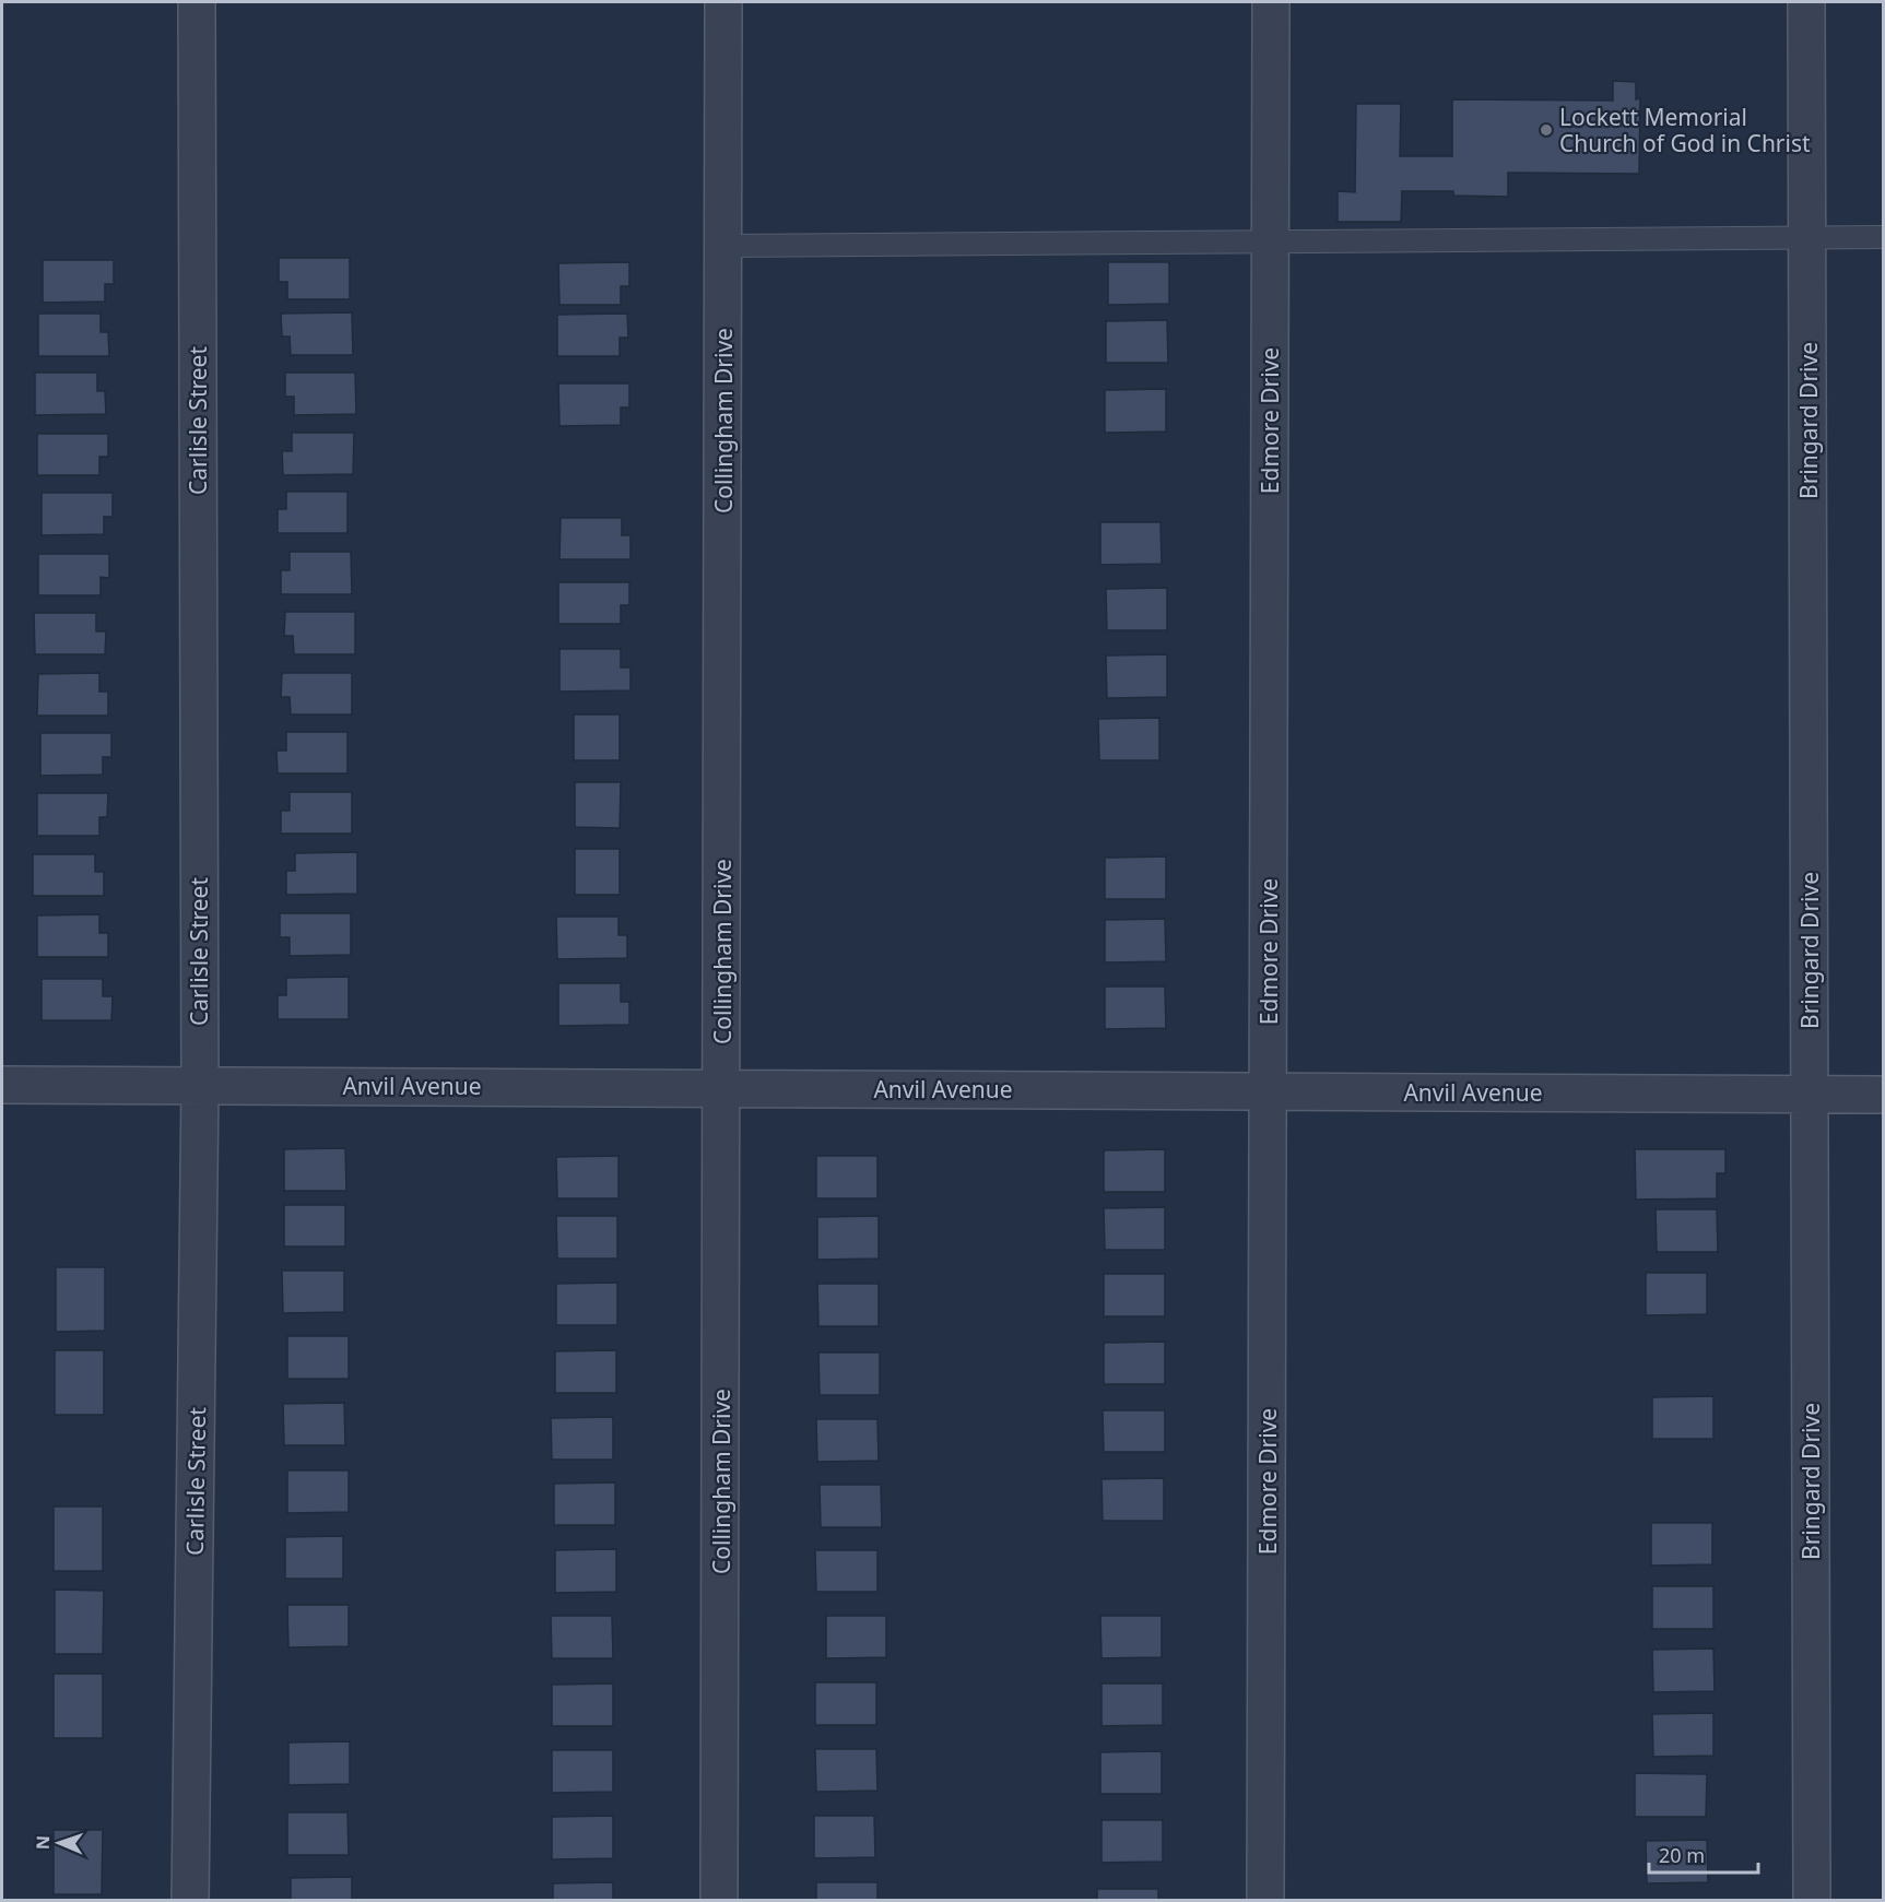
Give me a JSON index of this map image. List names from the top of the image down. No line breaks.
{"streets":{"street":["Carlisle Street","Collingham Drive","Edmore Drive","Bringard Drive","Anvil Avenue"]},"crossings":[["Carlisle Street","Anvil Avenue"],["Collingham Drive","Anvil Avenue"],["Edmore Drive","Anvil Avenue"],["Bringard Drive","Anvil Avenue"]],"places":["Lockett Memorial Church of God in Christ"],"scale_bar":"20 m","north":"left"}
